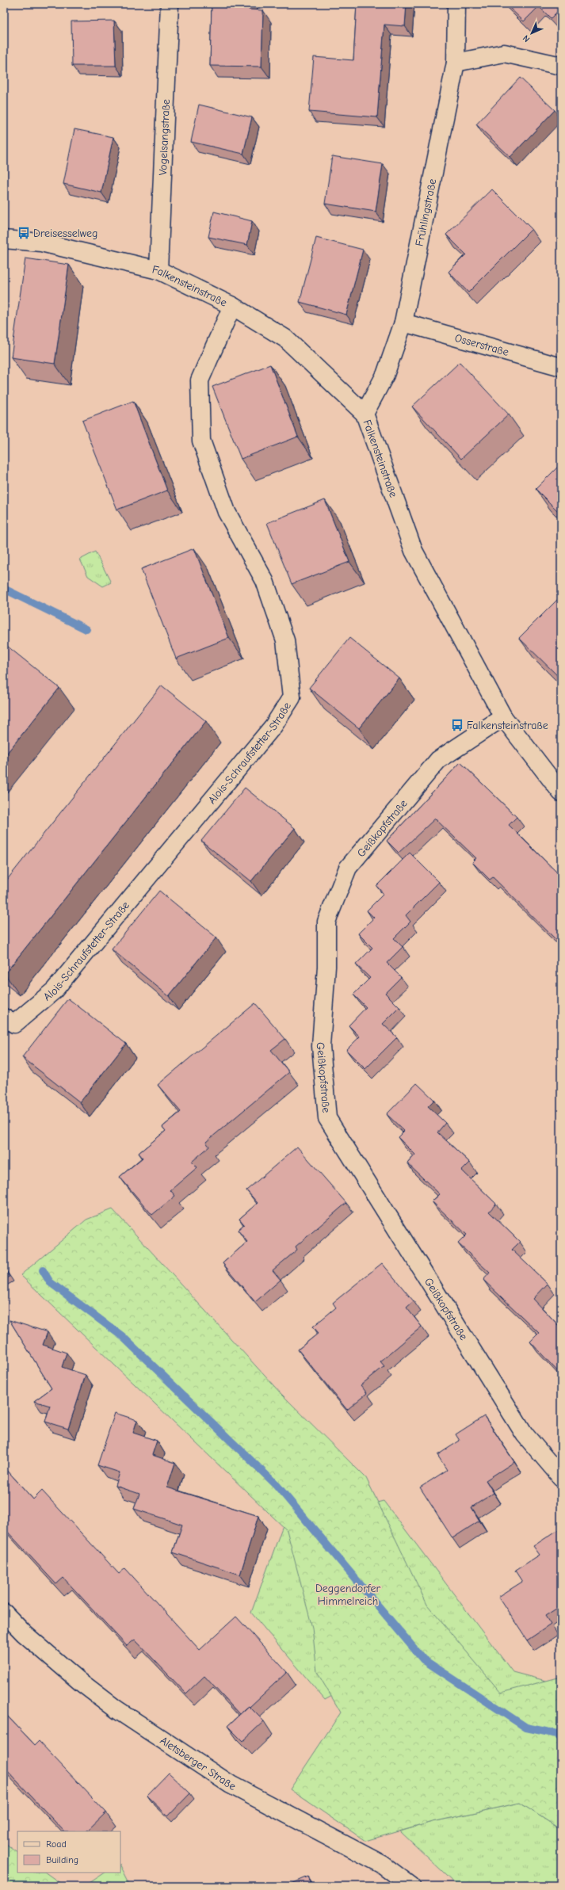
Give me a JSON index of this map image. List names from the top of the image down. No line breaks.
{"streets":{"street":["Vogelsangstraße","Frühlingstraße","Falkensteinstraße","Osserstraße","Alois-Schraufstetter-Straße","Geißkopfstraße","Aletsberger Straße"]},"crossings":[["Vogelsangstraße","Falkensteinstraße"],["Frühlingstraße","Falkensteinstraße"],["Frühlingstraße","Osserstraße"],["Falkensteinstraße","Alois-Schraufstetter-Straße"],["Falkensteinstraße","Geißkopfstraße"]],"parks":["Deggendorfer Himmelreich"],"places":{"bus stop":["Dreisesselweg","Falkensteinstraße"]},"legend":["Road","Building"],"north":"bottom left"}
